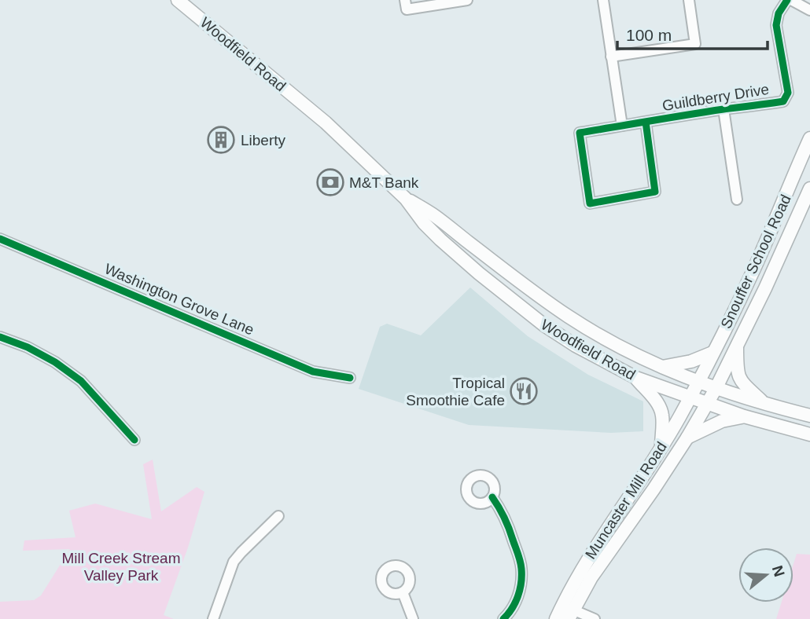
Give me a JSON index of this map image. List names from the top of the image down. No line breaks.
{"streets":{"main road":["Woodfield Road","Snouffer School Road","Muncaster Mill Road"],"street":["Guildberry Drive","Washington Grove Lane"]},"crossings":[["Woodfield Road","Snouffer School Road"],["Woodfield Road","Muncaster Mill Road"],["Snouffer School Road","Muncaster Mill Road"]],"parks":["Mill Creek Stream Valley Park"],"places":{"building":["Liberty"],"bank":["M&T Bank"],"restaurant":["Tropical Smoothie Cafe"]},"scale_bar":"100 m","north":"right"}
